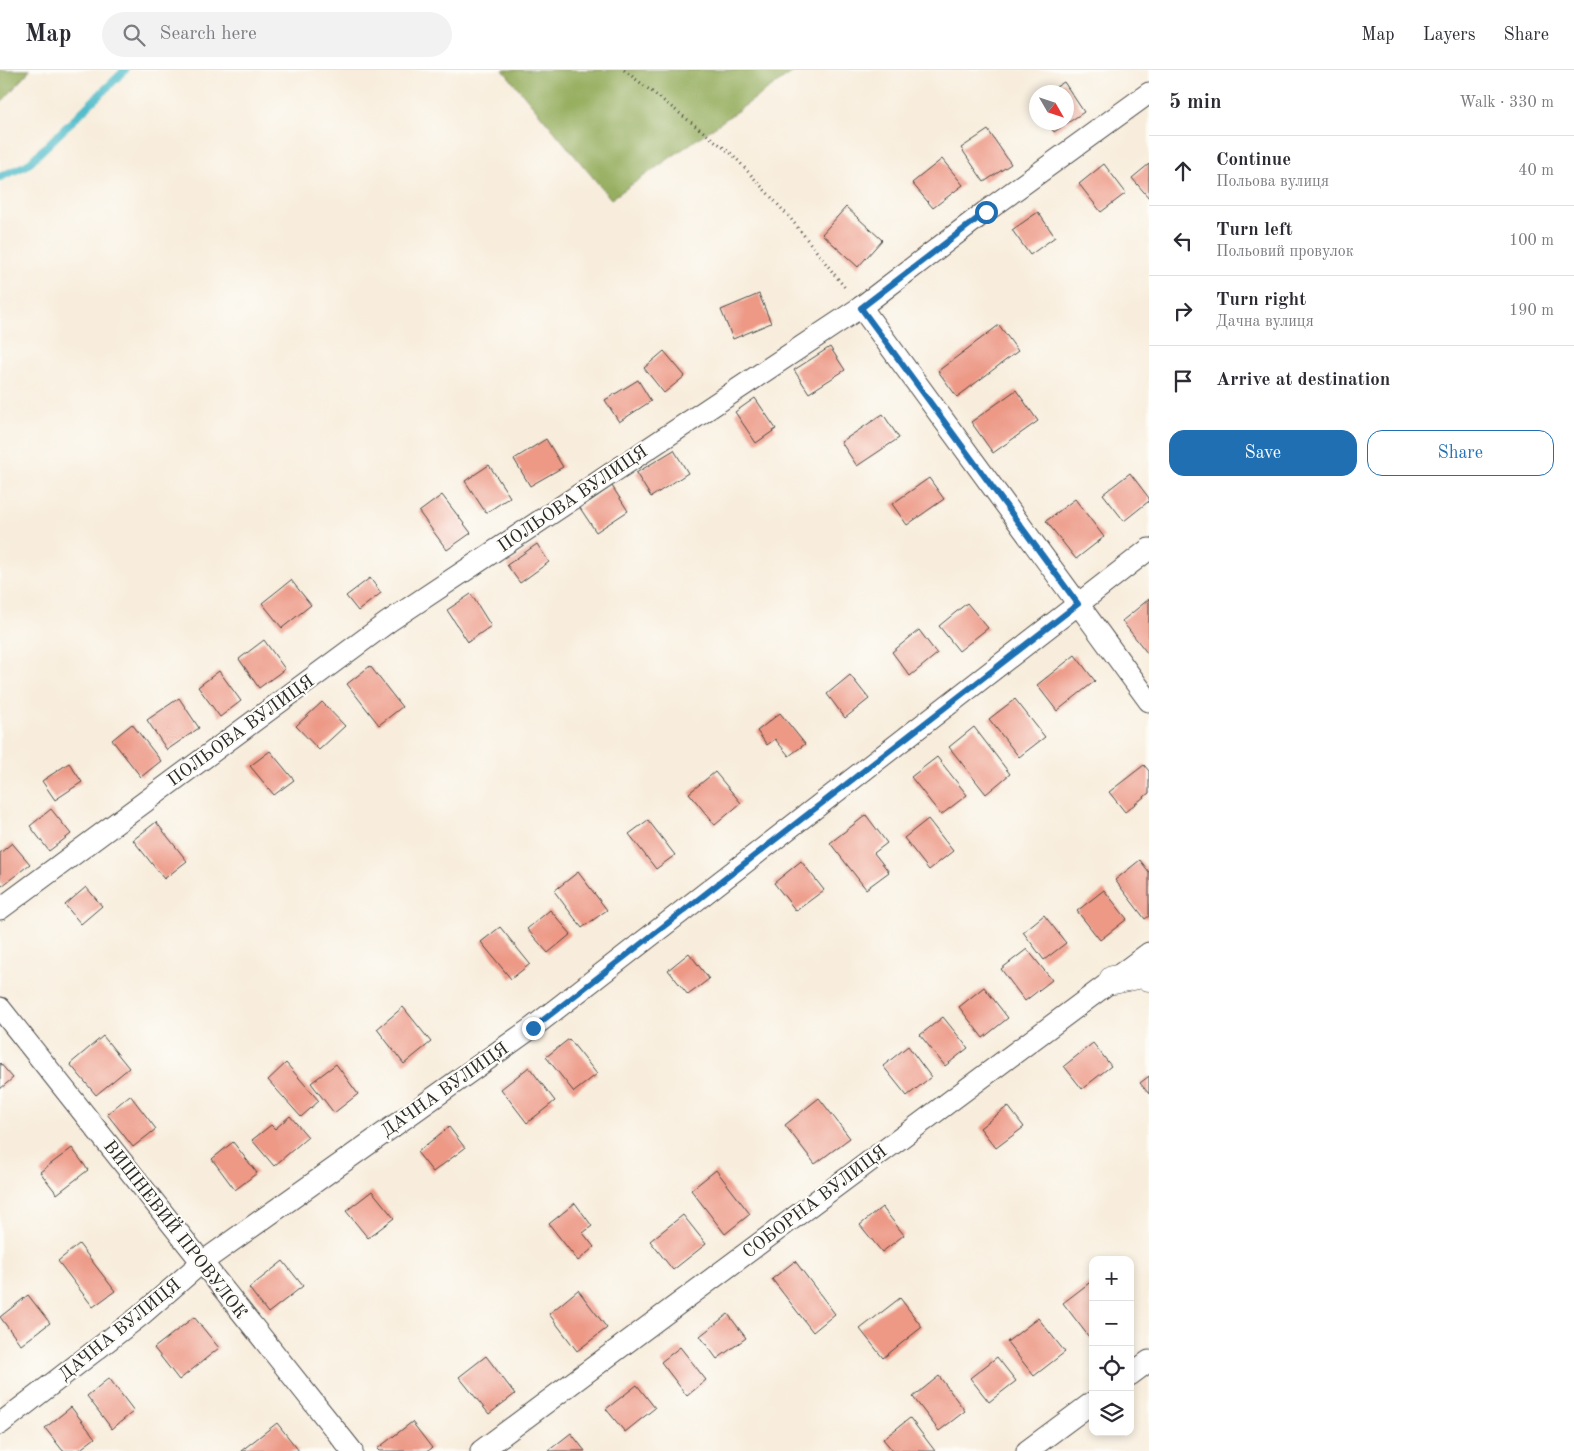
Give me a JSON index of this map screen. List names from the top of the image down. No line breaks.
{"streets":{"street":["ПОЛЬОВА ВУЛИЦЯ","ДАЧНА ВУЛИЦЯ","СОБОРНА ВУЛИЦЯ","ВИШНЕВИЙ ПРОВУЛОК"]},"crossings":[["ДАЧНА ВУЛИЦЯ","ВИШНЕВИЙ ПРОВУЛОК"]],"north":"bottom right","page":{"header":"Map","search":"Search here","nav":["Map","Layers","Share"],"heading":["5 min","Walk · 330 m"],"list":[["Continue","Польова вулиця","40 m"],["Turn left","Польовий провулок","100 m"],["Turn right","Дачна вулиця","190 m"],"Arrive at destination"],"buttons":["Save","Share"],"map_buttons":["+","−"]}}
